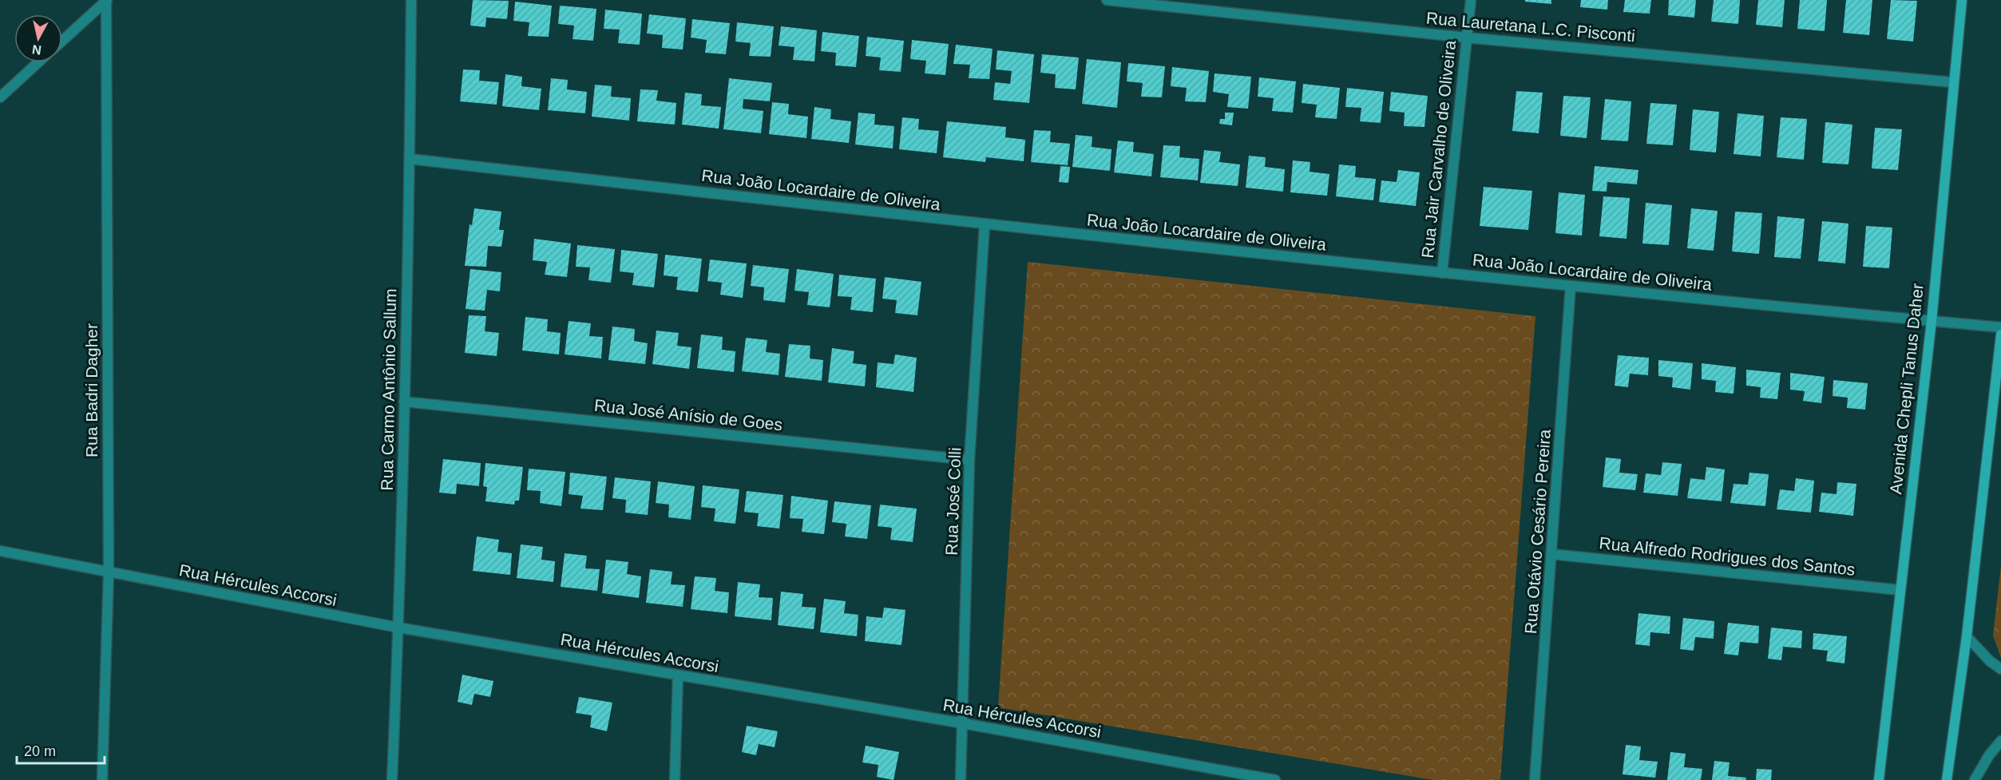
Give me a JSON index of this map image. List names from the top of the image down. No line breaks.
{"streets":{"street":["Rua Lauretana L.C. Pisconti","Rua Jair Carvalho de Oliveira","Rua João Locardaire de Oliveira","Avenida Chepli Tanus Daher","Rua Carmo Antônio Sallum","Rua Badri Dagher","Rua José Anísio de Goes","Rua José Colli","Rua Otávio Cesário Pereira","Rua Alfredo Rodrigues dos Santos","Rua Hércules Accorsi"]},"crossings":[["Rua Lauretana L.C. Pisconti","Rua Jair Carvalho de Oliveira"],["Rua Lauretana L.C. Pisconti","Avenida Chepli Tanus Daher"],["Rua Jair Carvalho de Oliveira","Rua João Locardaire de Oliveira"],["Rua João Locardaire de Oliveira","Avenida Chepli Tanus Daher"],["Rua João Locardaire de Oliveira","Rua Carmo Antônio Sallum"],["Rua João Locardaire de Oliveira","Rua José Colli"],["Rua João Locardaire de Oliveira","Rua Otávio Cesário Pereira"],["Avenida Chepli Tanus Daher","Rua Alfredo Rodrigues dos Santos"],["Rua Carmo Antônio Sallum","Rua José Anísio de Goes"],["Rua Carmo Antônio Sallum","Rua Hércules Accorsi"],["Rua Badri Dagher","Rua Hércules Accorsi"],["Rua José Anísio de Goes","Rua José Colli"],["Rua José Colli","Rua Hércules Accorsi"],["Rua Otávio Cesário Pereira","Rua Alfredo Rodrigues dos Santos"]],"scale_bar":"20 m","north":"bottom"}
